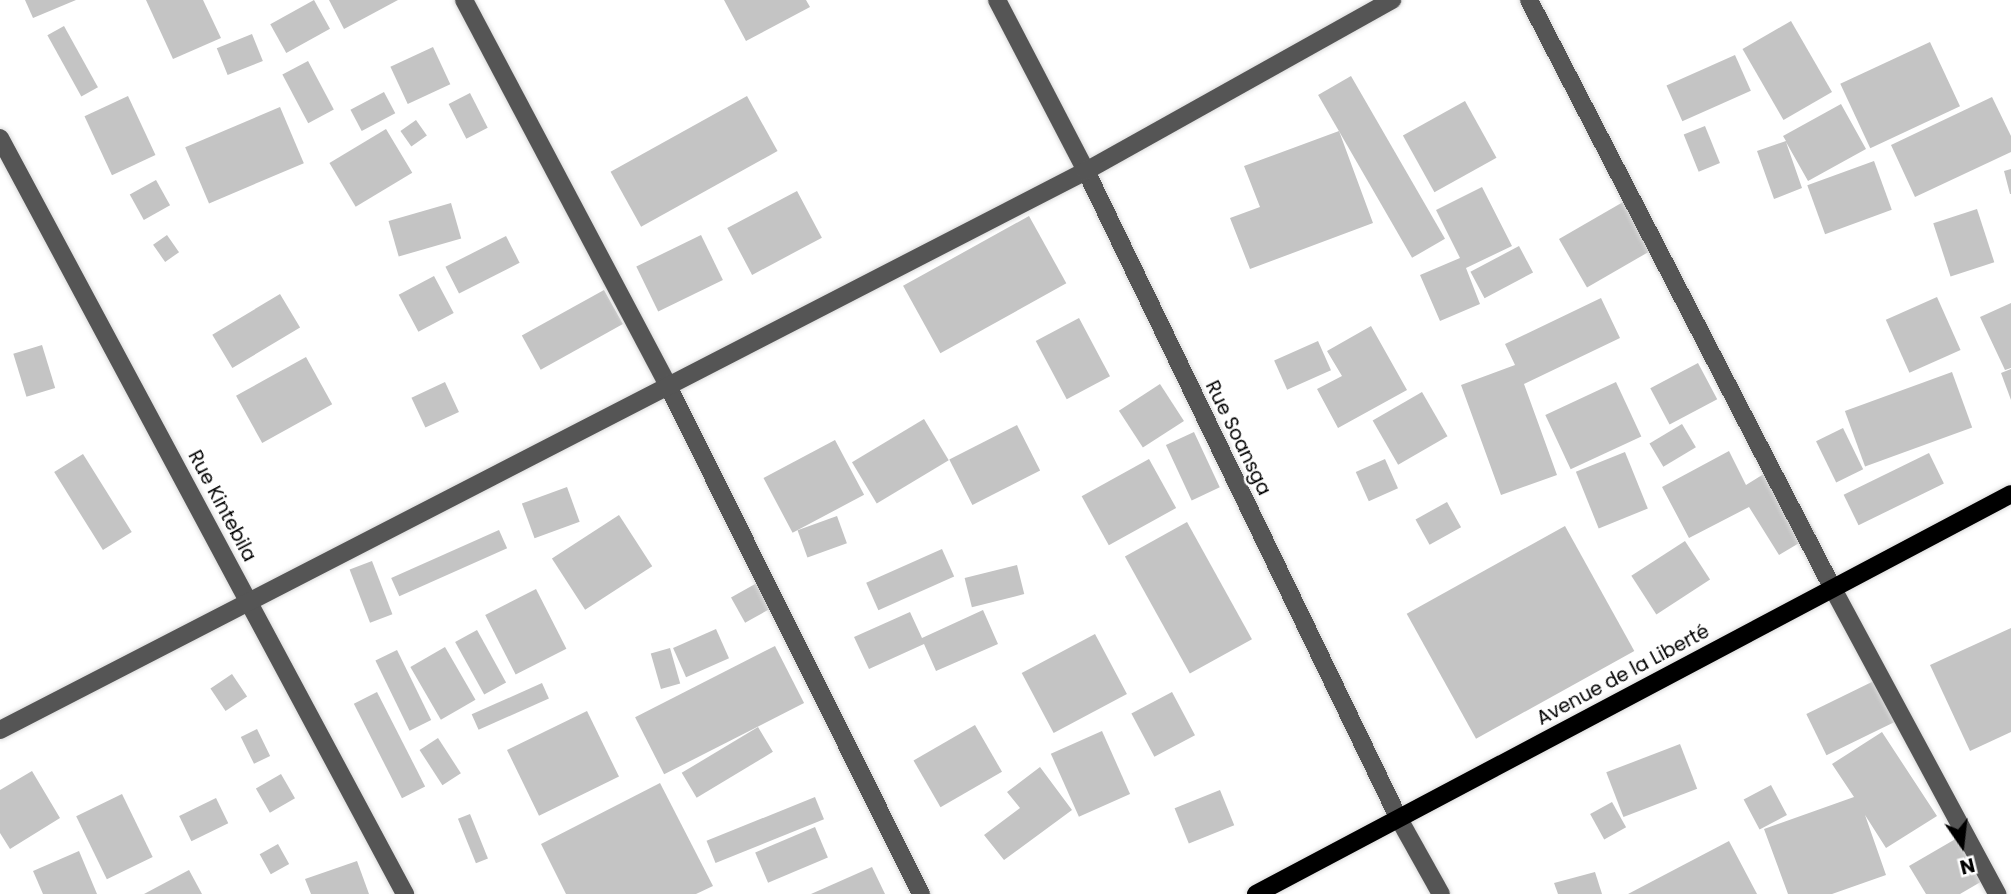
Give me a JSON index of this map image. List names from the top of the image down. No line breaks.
{"streets":{"main road":["Avenue de la Liberté"],"street":["Rue Soansga","Rue Kintebila"]},"crossings":[["Rue Soansga","Avenue de la Liberté"]],"north":"bottom"}
